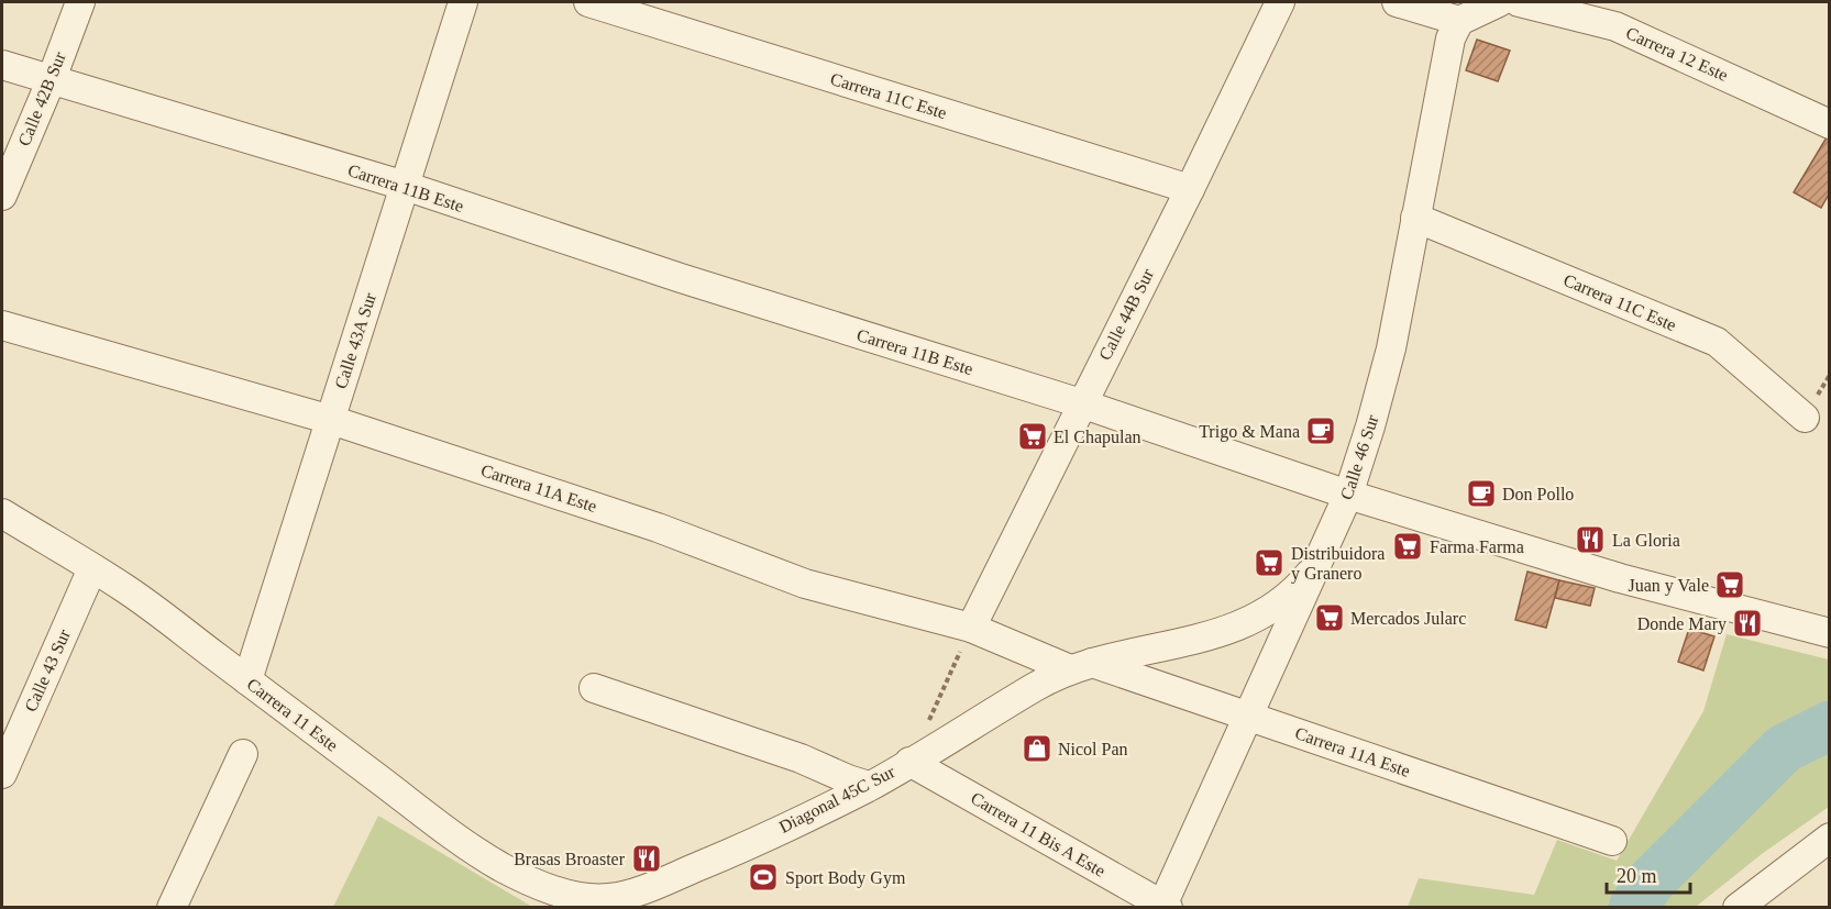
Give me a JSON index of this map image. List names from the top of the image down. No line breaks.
{"streets":{"street":["Carrera 12 Este","Carrera 11C Este","Calle 42B Sur","Carrera 11B Este","Calle 44B Sur","Calle 43A Sur","Calle 46 Sur","Carrera 11A Este","Calle 43 Sur","Carrera 11 Este","Diagonal 45C Sur","Carrera 11 Bis A Este"]},"crossings":[["Carrera 11C Este","Calle 44B Sur"],["Carrera 11C Este","Calle 46 Sur"],["Calle 42B Sur","Carrera 11B Este"],["Carrera 11B Este","Calle 44B Sur"],["Carrera 11B Este","Calle 43A Sur"],["Carrera 11B Este","Calle 46 Sur"],["Calle 44B Sur","Carrera 11A Este"],["Calle 43A Sur","Carrera 11A Este"],["Calle 43A Sur","Carrera 11 Este"],["Calle 46 Sur","Carrera 11A Este"],["Calle 46 Sur","Diagonal 45C Sur"],["Calle 46 Sur","Carrera 11 Bis A Este"],["Carrera 11A Este","Diagonal 45C Sur"],["Calle 43 Sur","Carrera 11 Este"],["Carrera 11 Este","Diagonal 45C Sur"],["Diagonal 45C Sur","Carrera 11 Bis A Este"]],"places":{"cafe":["Trigo & Mana","Don Pollo"],"supermarket":["El Chapulan","Farma Farma","Distribuidora y Granero","Juan y Vale","Mercados Jularc"],"restaurant":["La Gloria","Donde Mary","Brasas Broaster"],"shop":["Nicol Pan"],"sports":["Sport Body Gym"]},"scale_bar":"20 m"}
